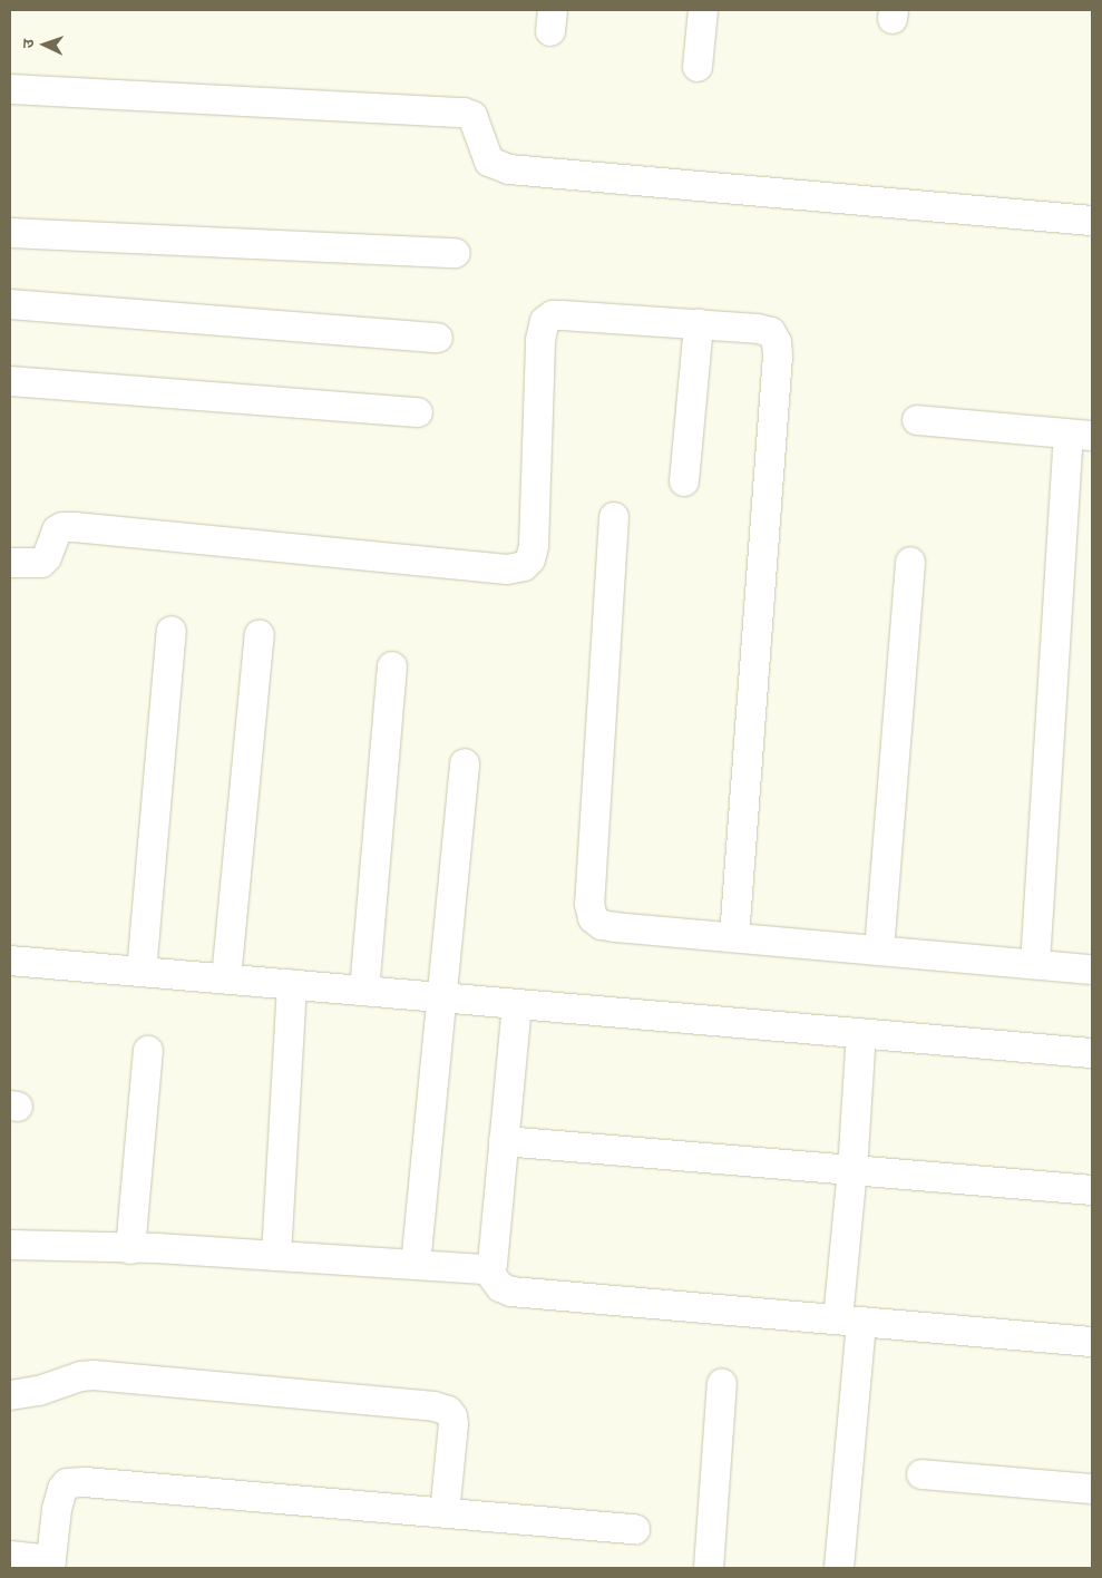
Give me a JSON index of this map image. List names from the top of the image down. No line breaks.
{"north":"left"}
